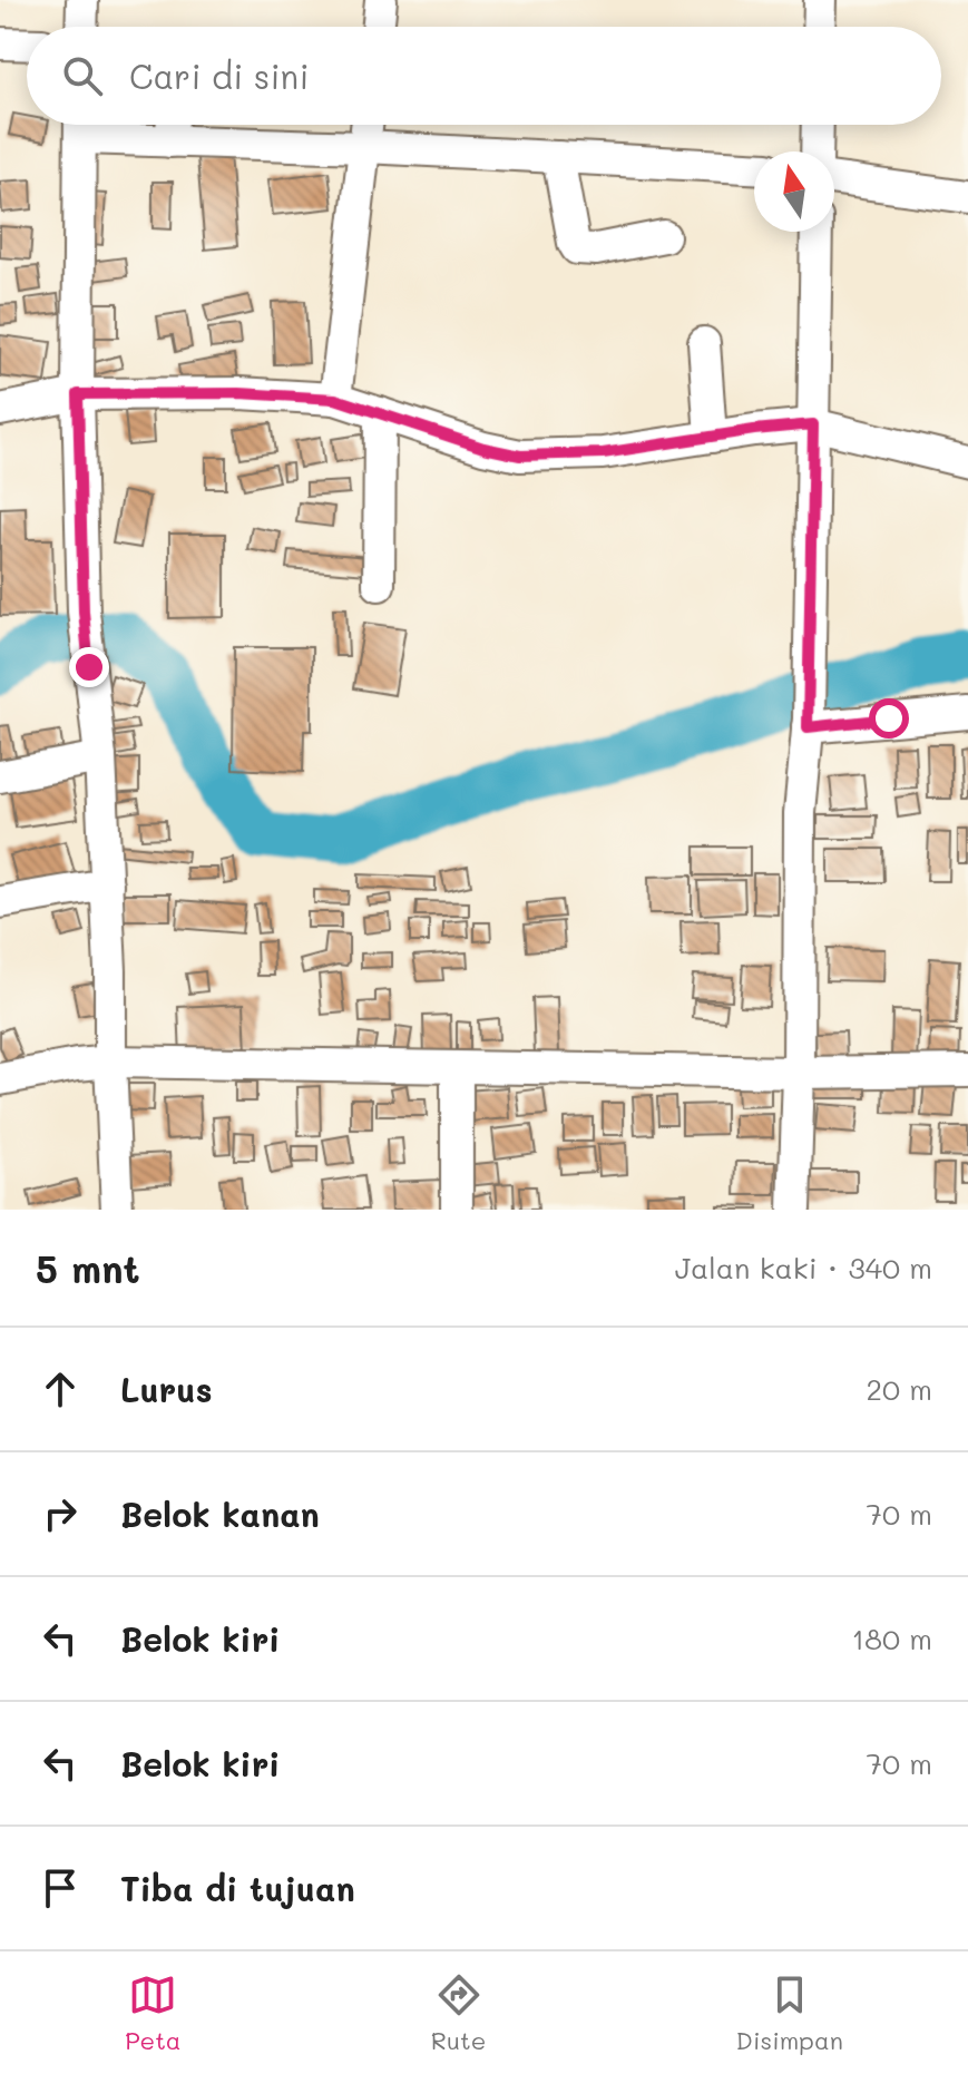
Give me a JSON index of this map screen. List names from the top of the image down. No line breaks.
{"north":"top","page":{"search":"Cari di sini","heading":["5 mnt","Jalan kaki · 340 m"],"list":[["Lurus","20 m"],["Belok kanan","70 m"],["Belok kiri","180 m"],["Belok kiri","70 m"],"Tiba di tujuan"],"nav":["Peta","Rute","Disimpan"]}}
